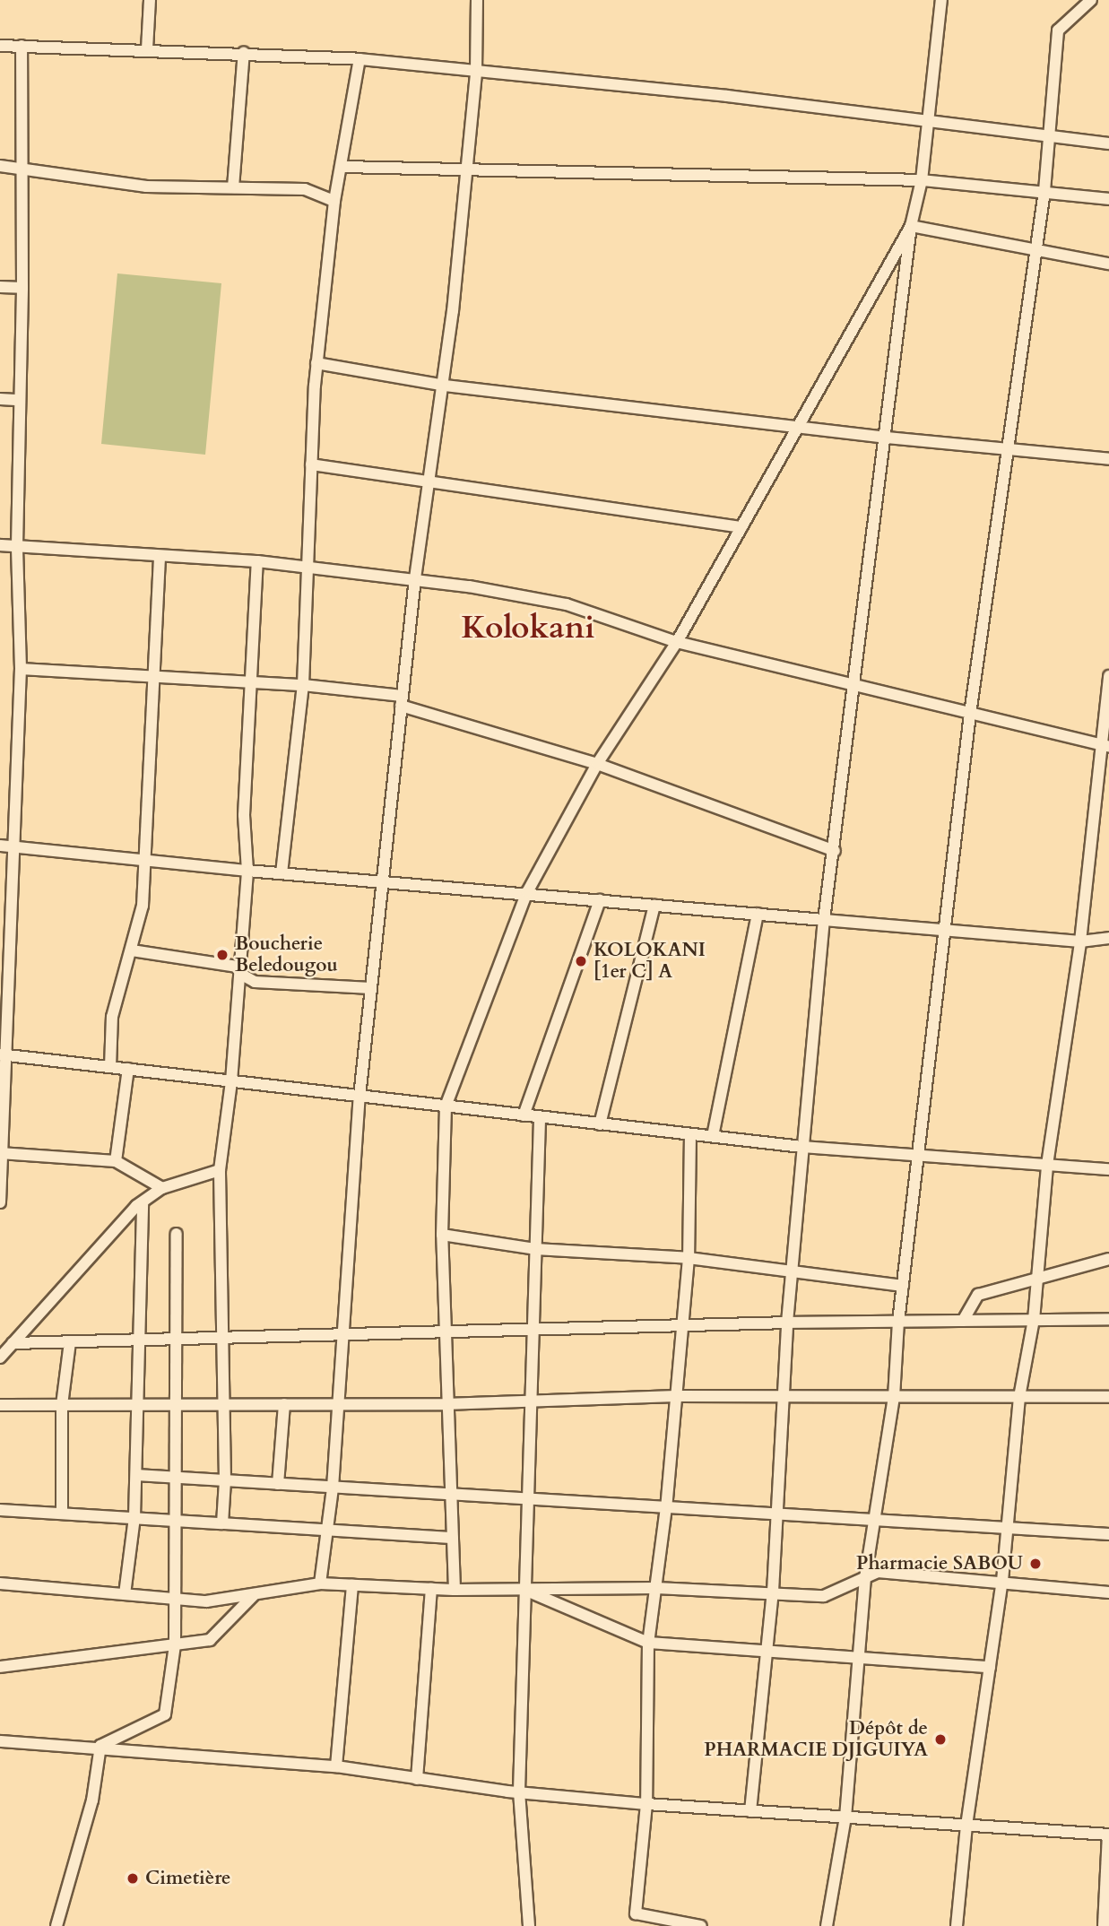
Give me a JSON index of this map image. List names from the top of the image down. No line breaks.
{"districts":["Kolokani"],"places":["Boucherie Beledougou","KOLOKANI [1er C] A","Pharmacie SABOU","Dépôt de PHARMACIE DJIGUIYA","Cimetière"]}
